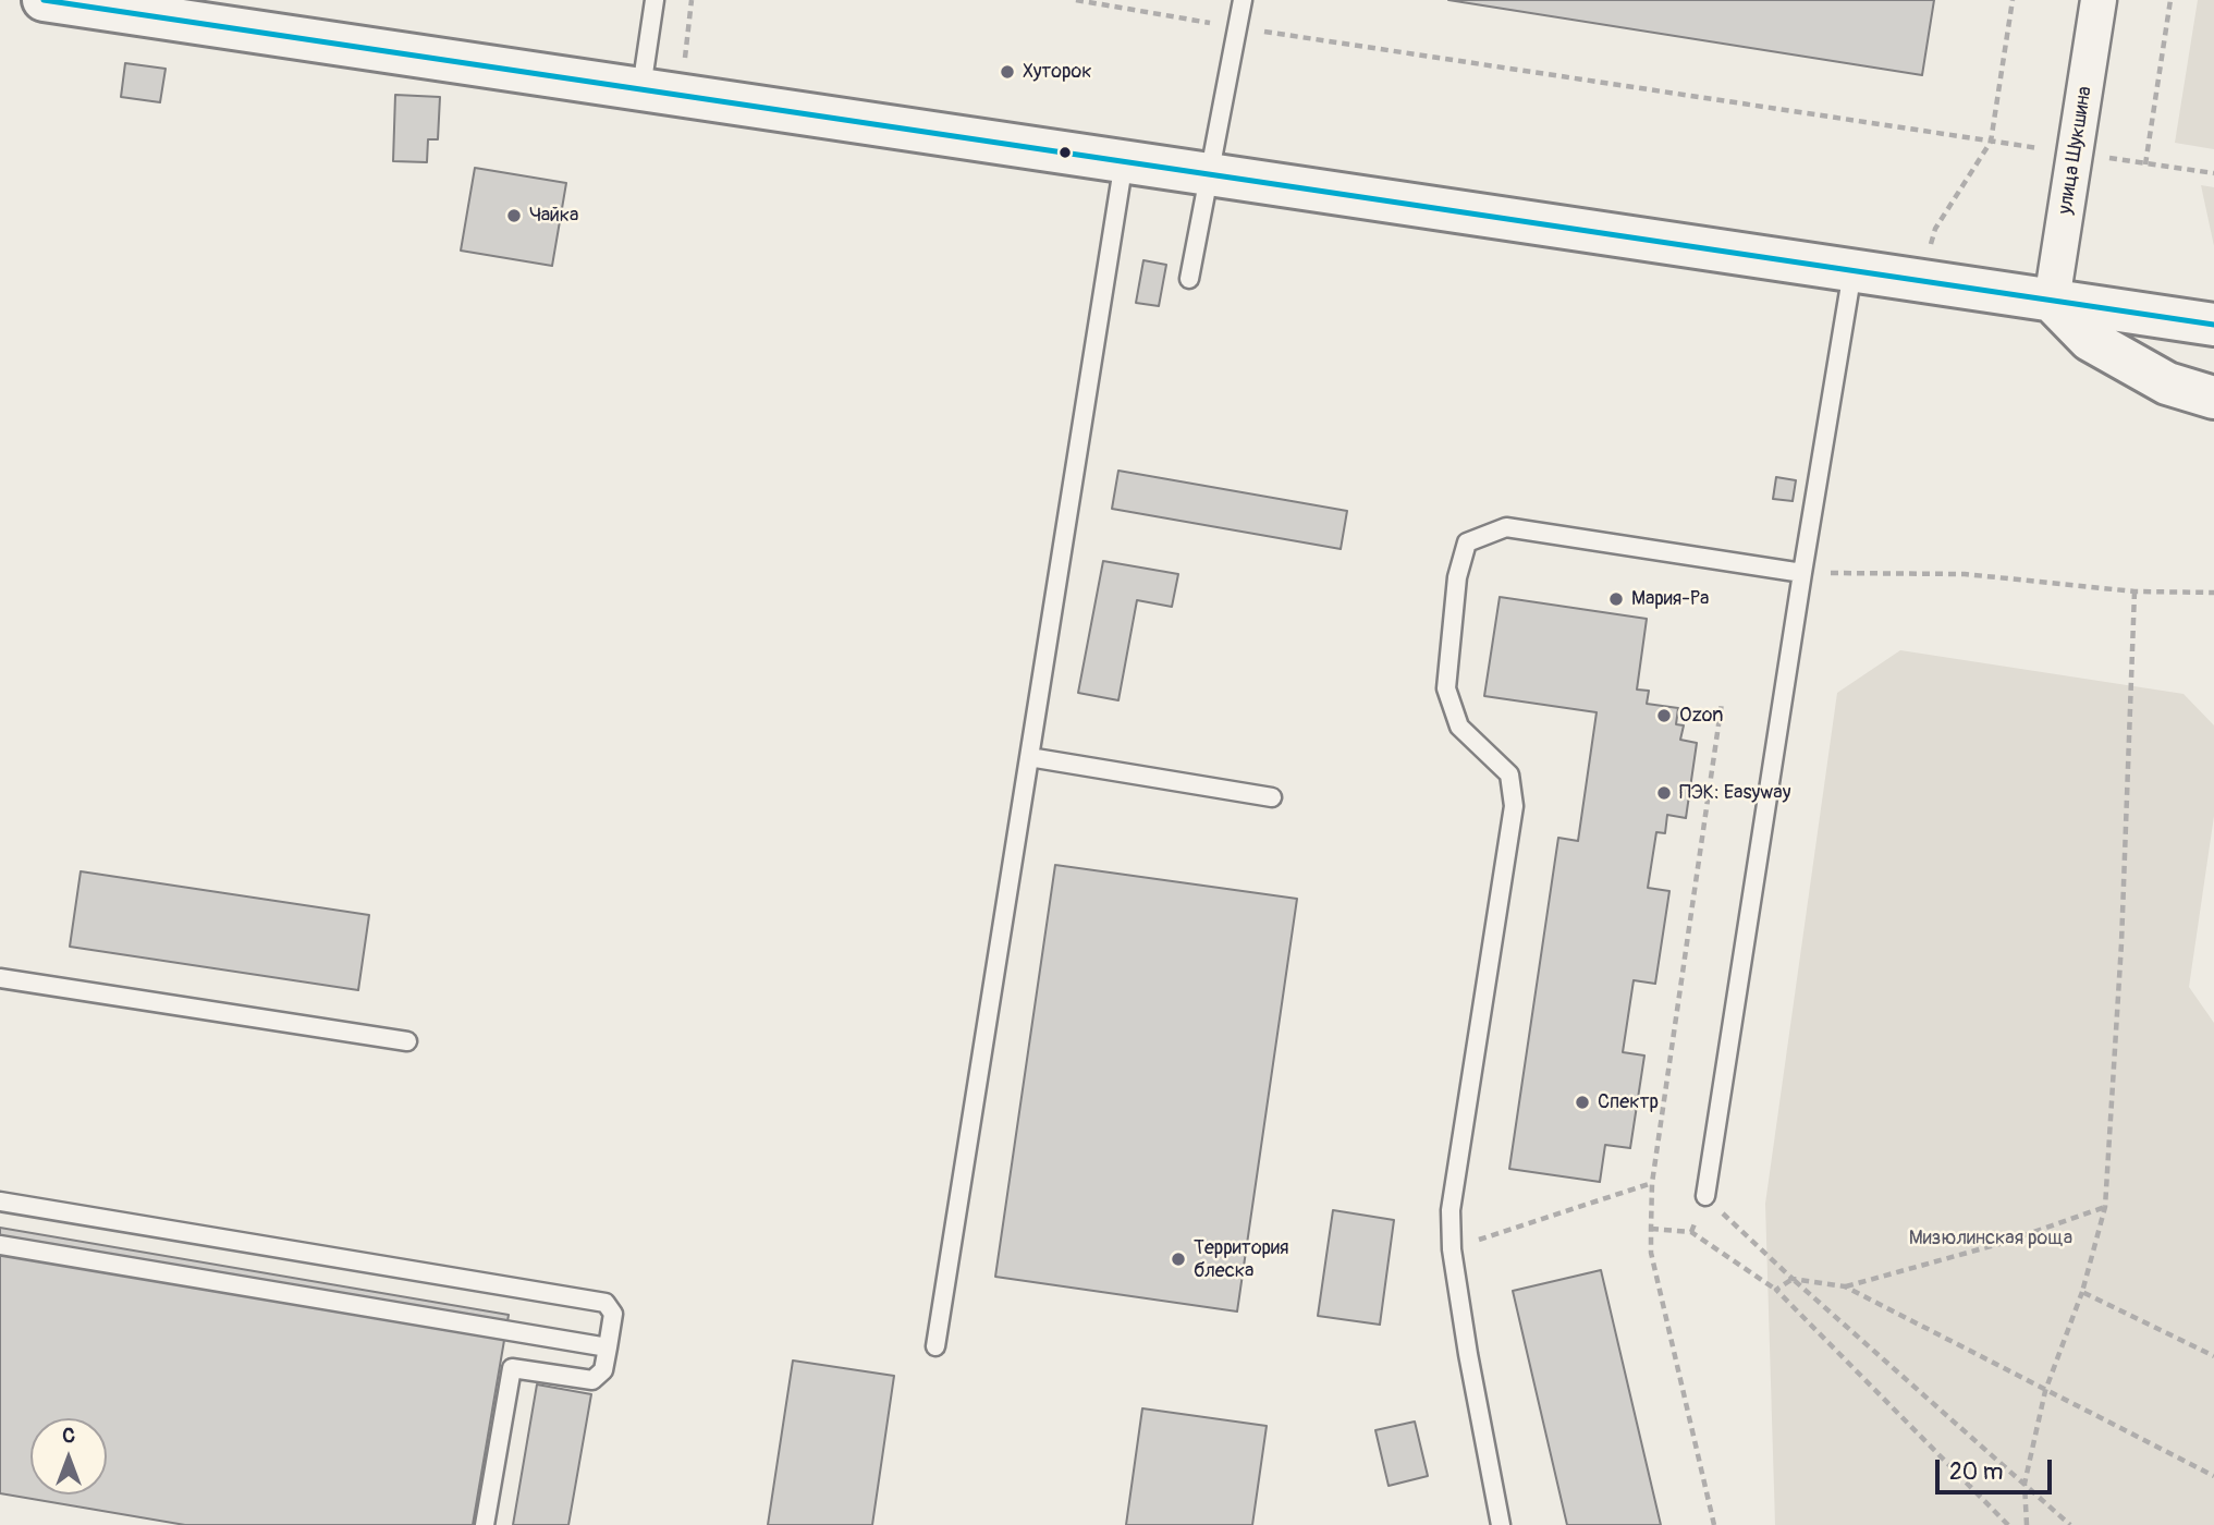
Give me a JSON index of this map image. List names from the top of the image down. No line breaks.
{"streets":{"street":["улица Шукшина"]},"parks":["Мизюлинская роща"],"places":["Хуторок","Чайка","Мария-Ра","Ozon","ПЭК: Easyway","Спектр","Территория блеска"],"scale_bar":"20 m","north":"top"}
